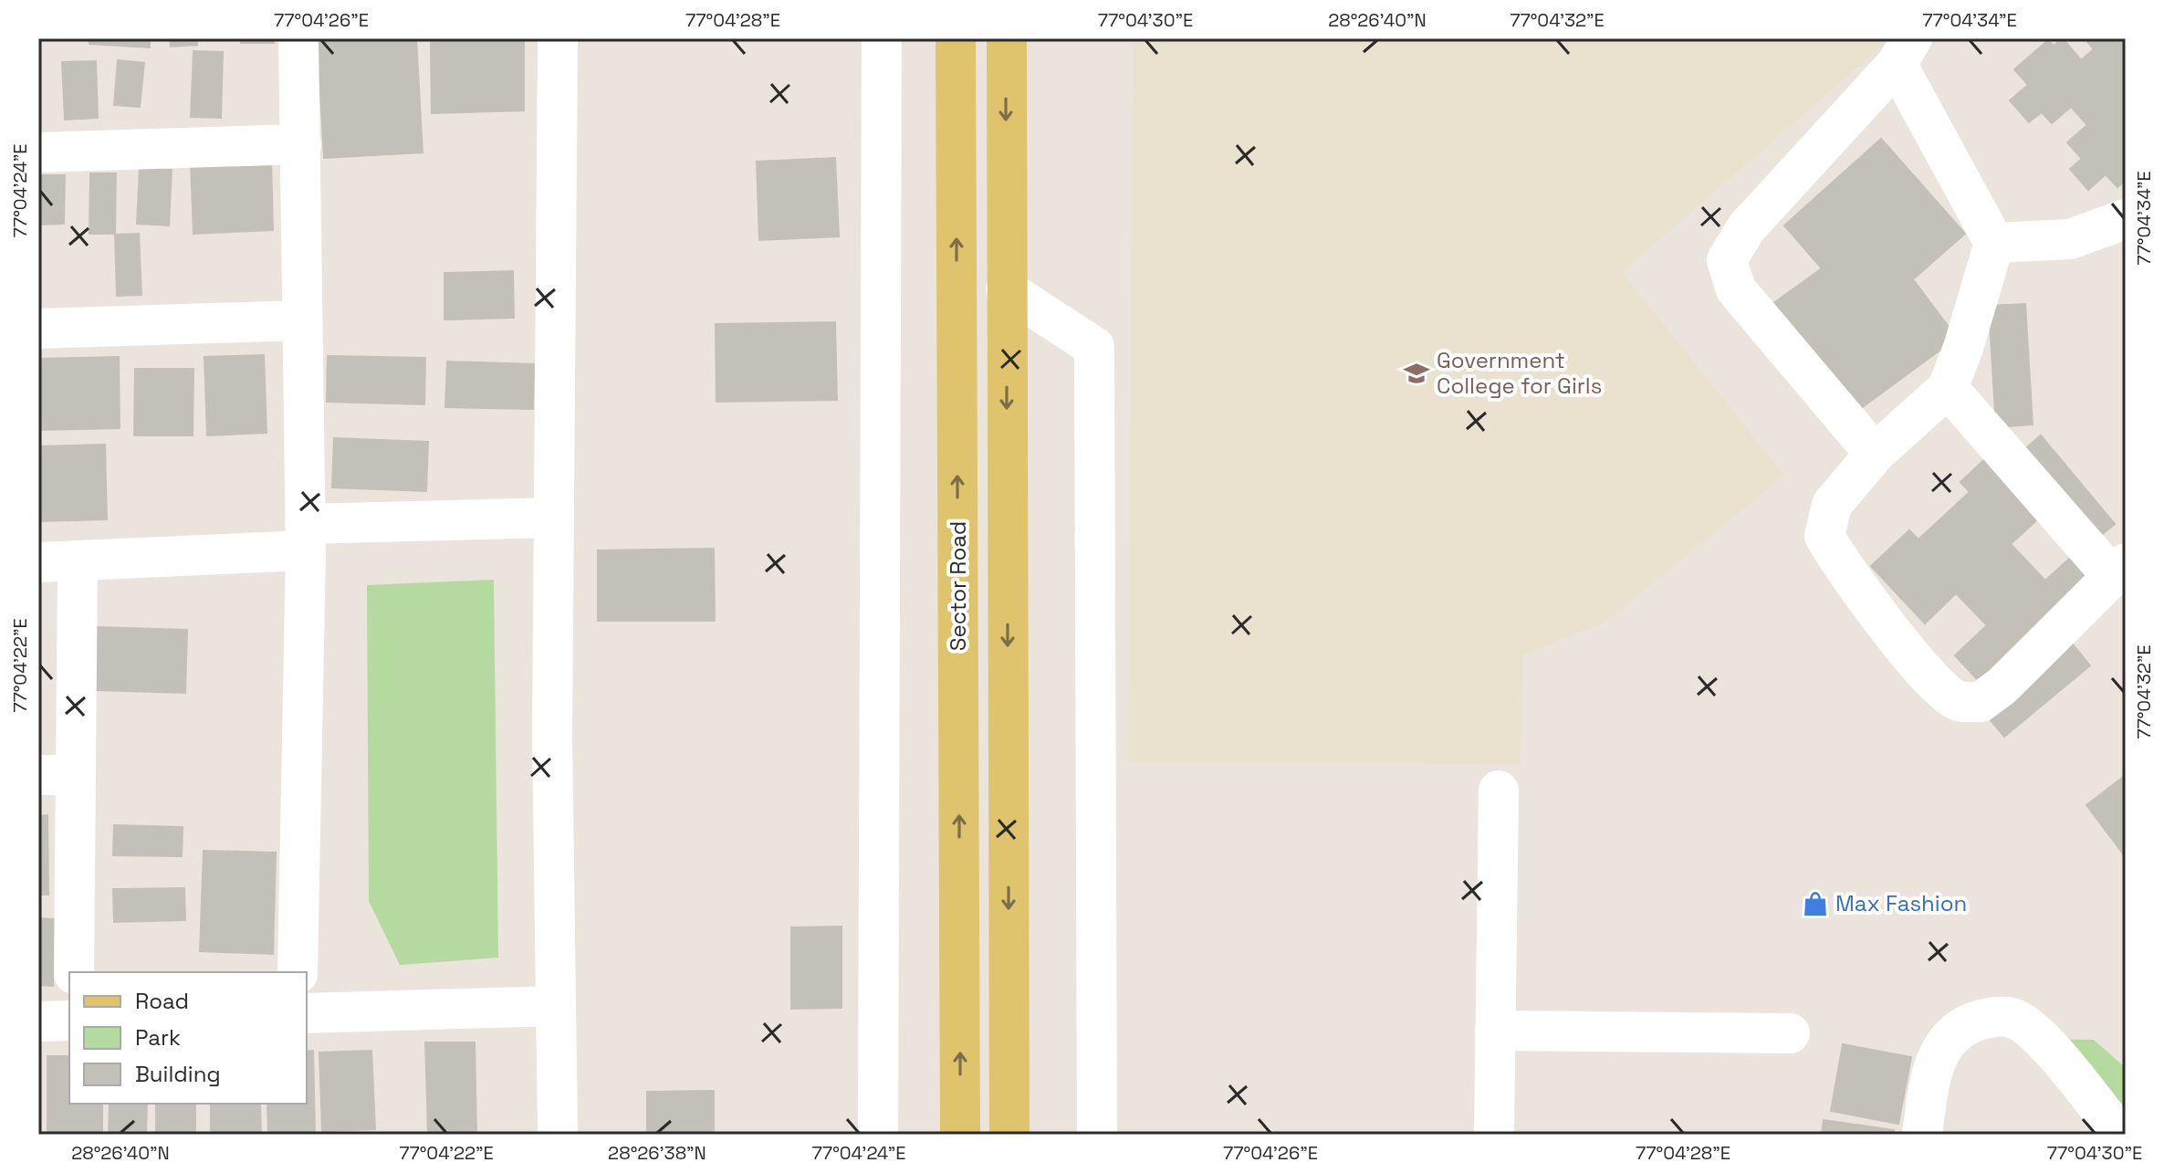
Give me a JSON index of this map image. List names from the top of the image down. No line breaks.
{"streets":{"main road":["Sector Road"]},"places":{"school or university":["Government College for Girls"],"shop":["Max Fashion"]},"legend":["Road","Park","Building"],"coordinates":["77°04'26\"E","77°04'28\"E","77°04'30\"E","28°26'40\"N","77°04'32\"E","77°04'34\"E","77°04'24\"E","77°04'22\"E","28°26'38\"N"]}
